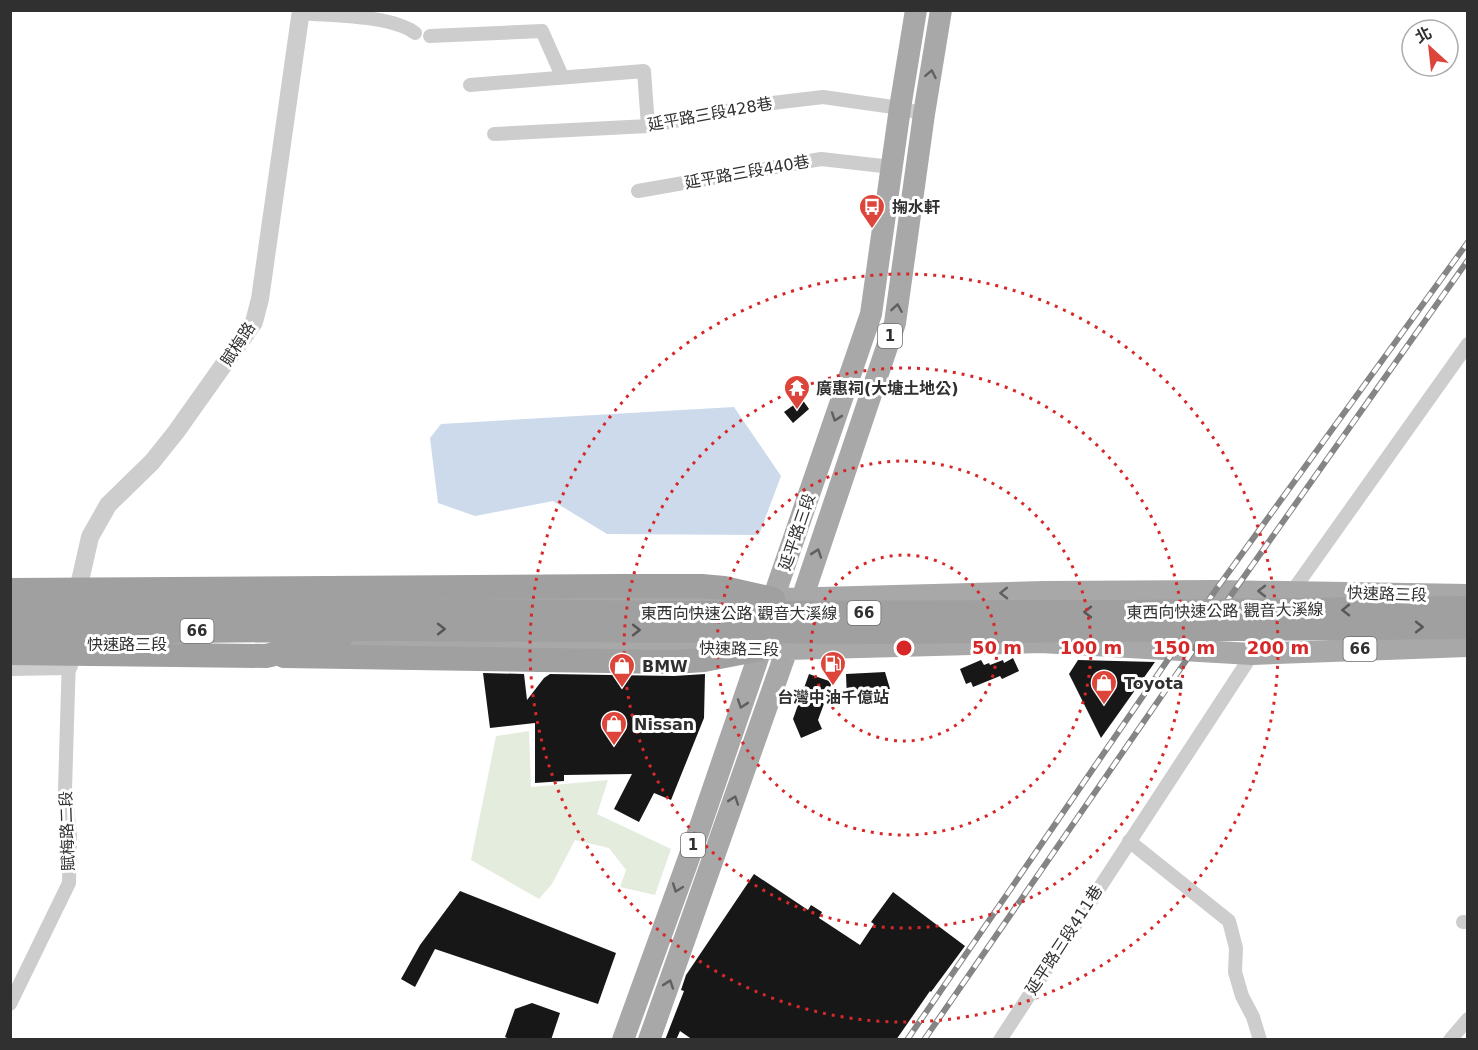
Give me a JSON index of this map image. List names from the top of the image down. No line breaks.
{"streets":{"highway":["東西向快速公路 觀音大溪線","66"],"main road":["1","延平路三段","快速路三段"],"street":["延平路三段428巷","延平路三段440巷","賦梅路","賦梅路二段","延平路三段411巷"]},"crossings":[["延平路三段428巷","延平路三段"],["延平路三段440巷","延平路三段"],["賦梅路","快速路三段"],["延平路三段","快速路三段"],["快速路三段","賦梅路二段"],["快速路三段","延平路三段411巷"]],"places":{"bus stop":["掬水軒"],"temple":["廣惠祠(大塘土地公)"],"fuel station":["台灣中油千億站"],"shop":["BMW","Toyota","Nissan"]},"north":"top left","rings":["50 m","100 m","150 m","200 m"]}
